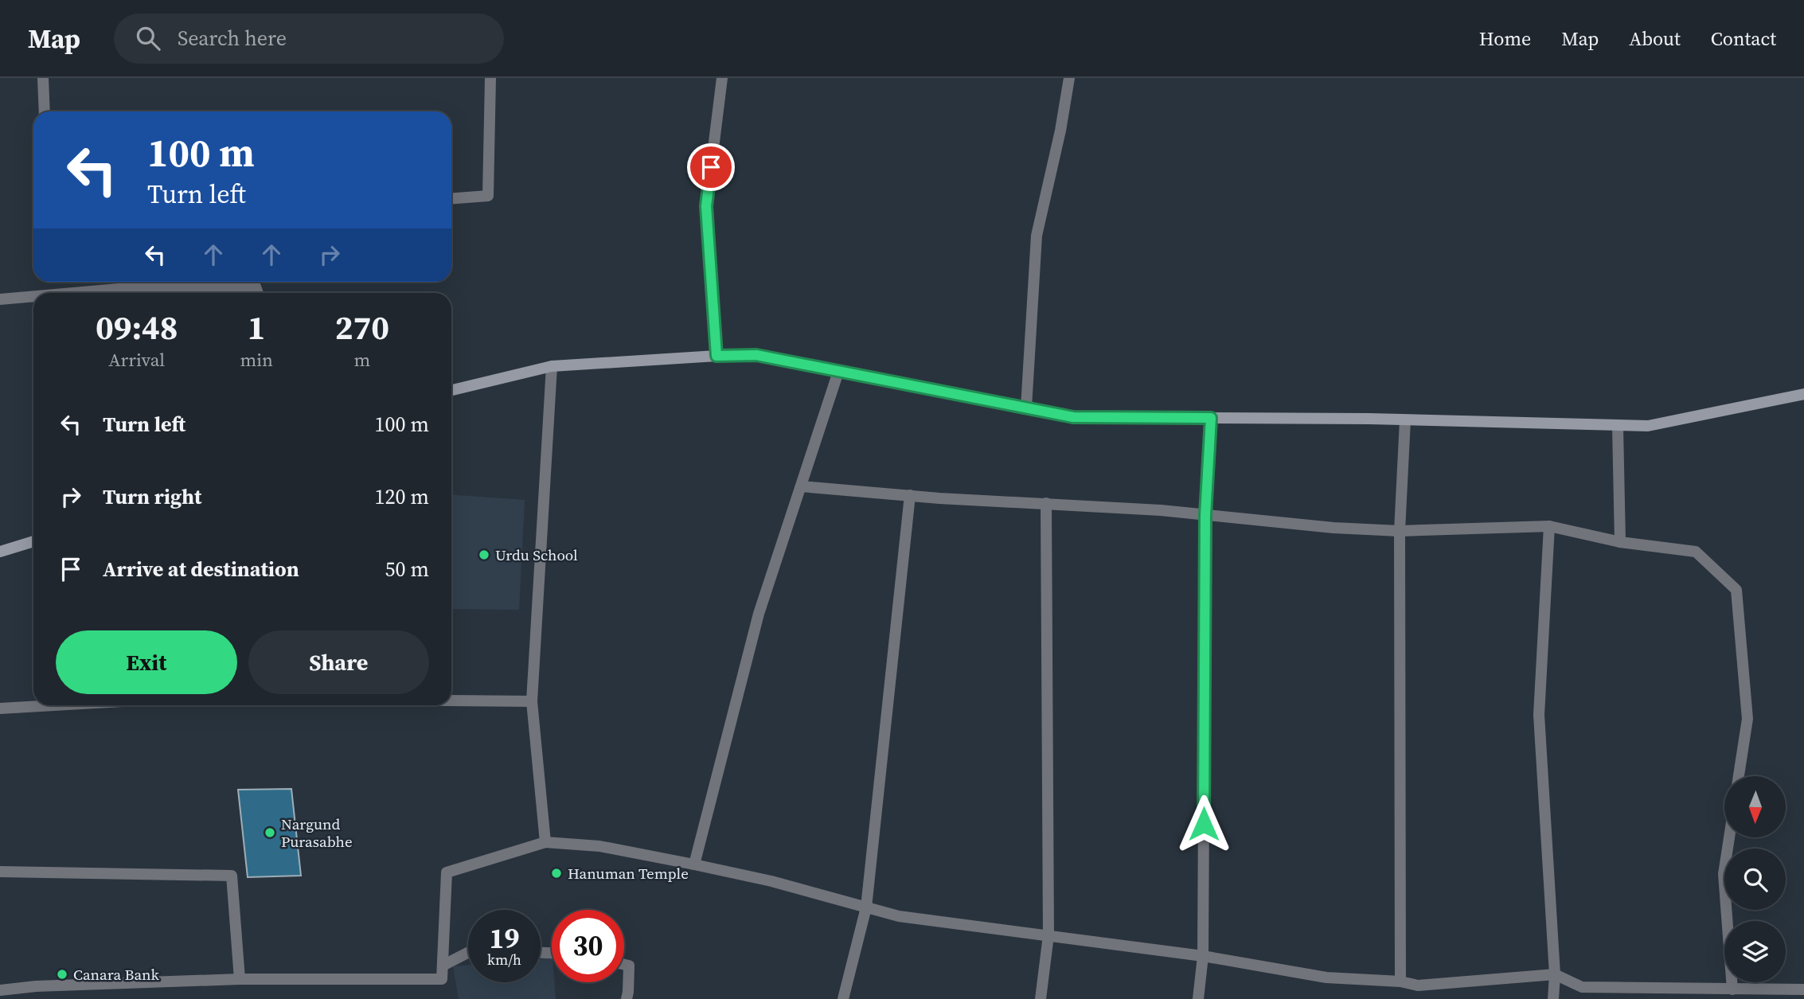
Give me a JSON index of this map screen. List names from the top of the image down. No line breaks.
{"places":["Urdu School","Nargund Purasabhe","Hanuman Temple","Canara Bank"],"north":"bottom","page":{"header":"Map","search":"Search here","nav":["Home","Map","About","Contact"],"turn":["100 m","Turn left"],"eta":["09:48","Arrival","1","min","270","m"],"list":[{"name":"Turn left","value":"100 m"},{"name":"Turn right","value":"120 m"},{"name":"Arrive at destination","value":"50 m"}],"buttons":["Exit","Share"],"speed":"19 km/h","limit":"30"}}
